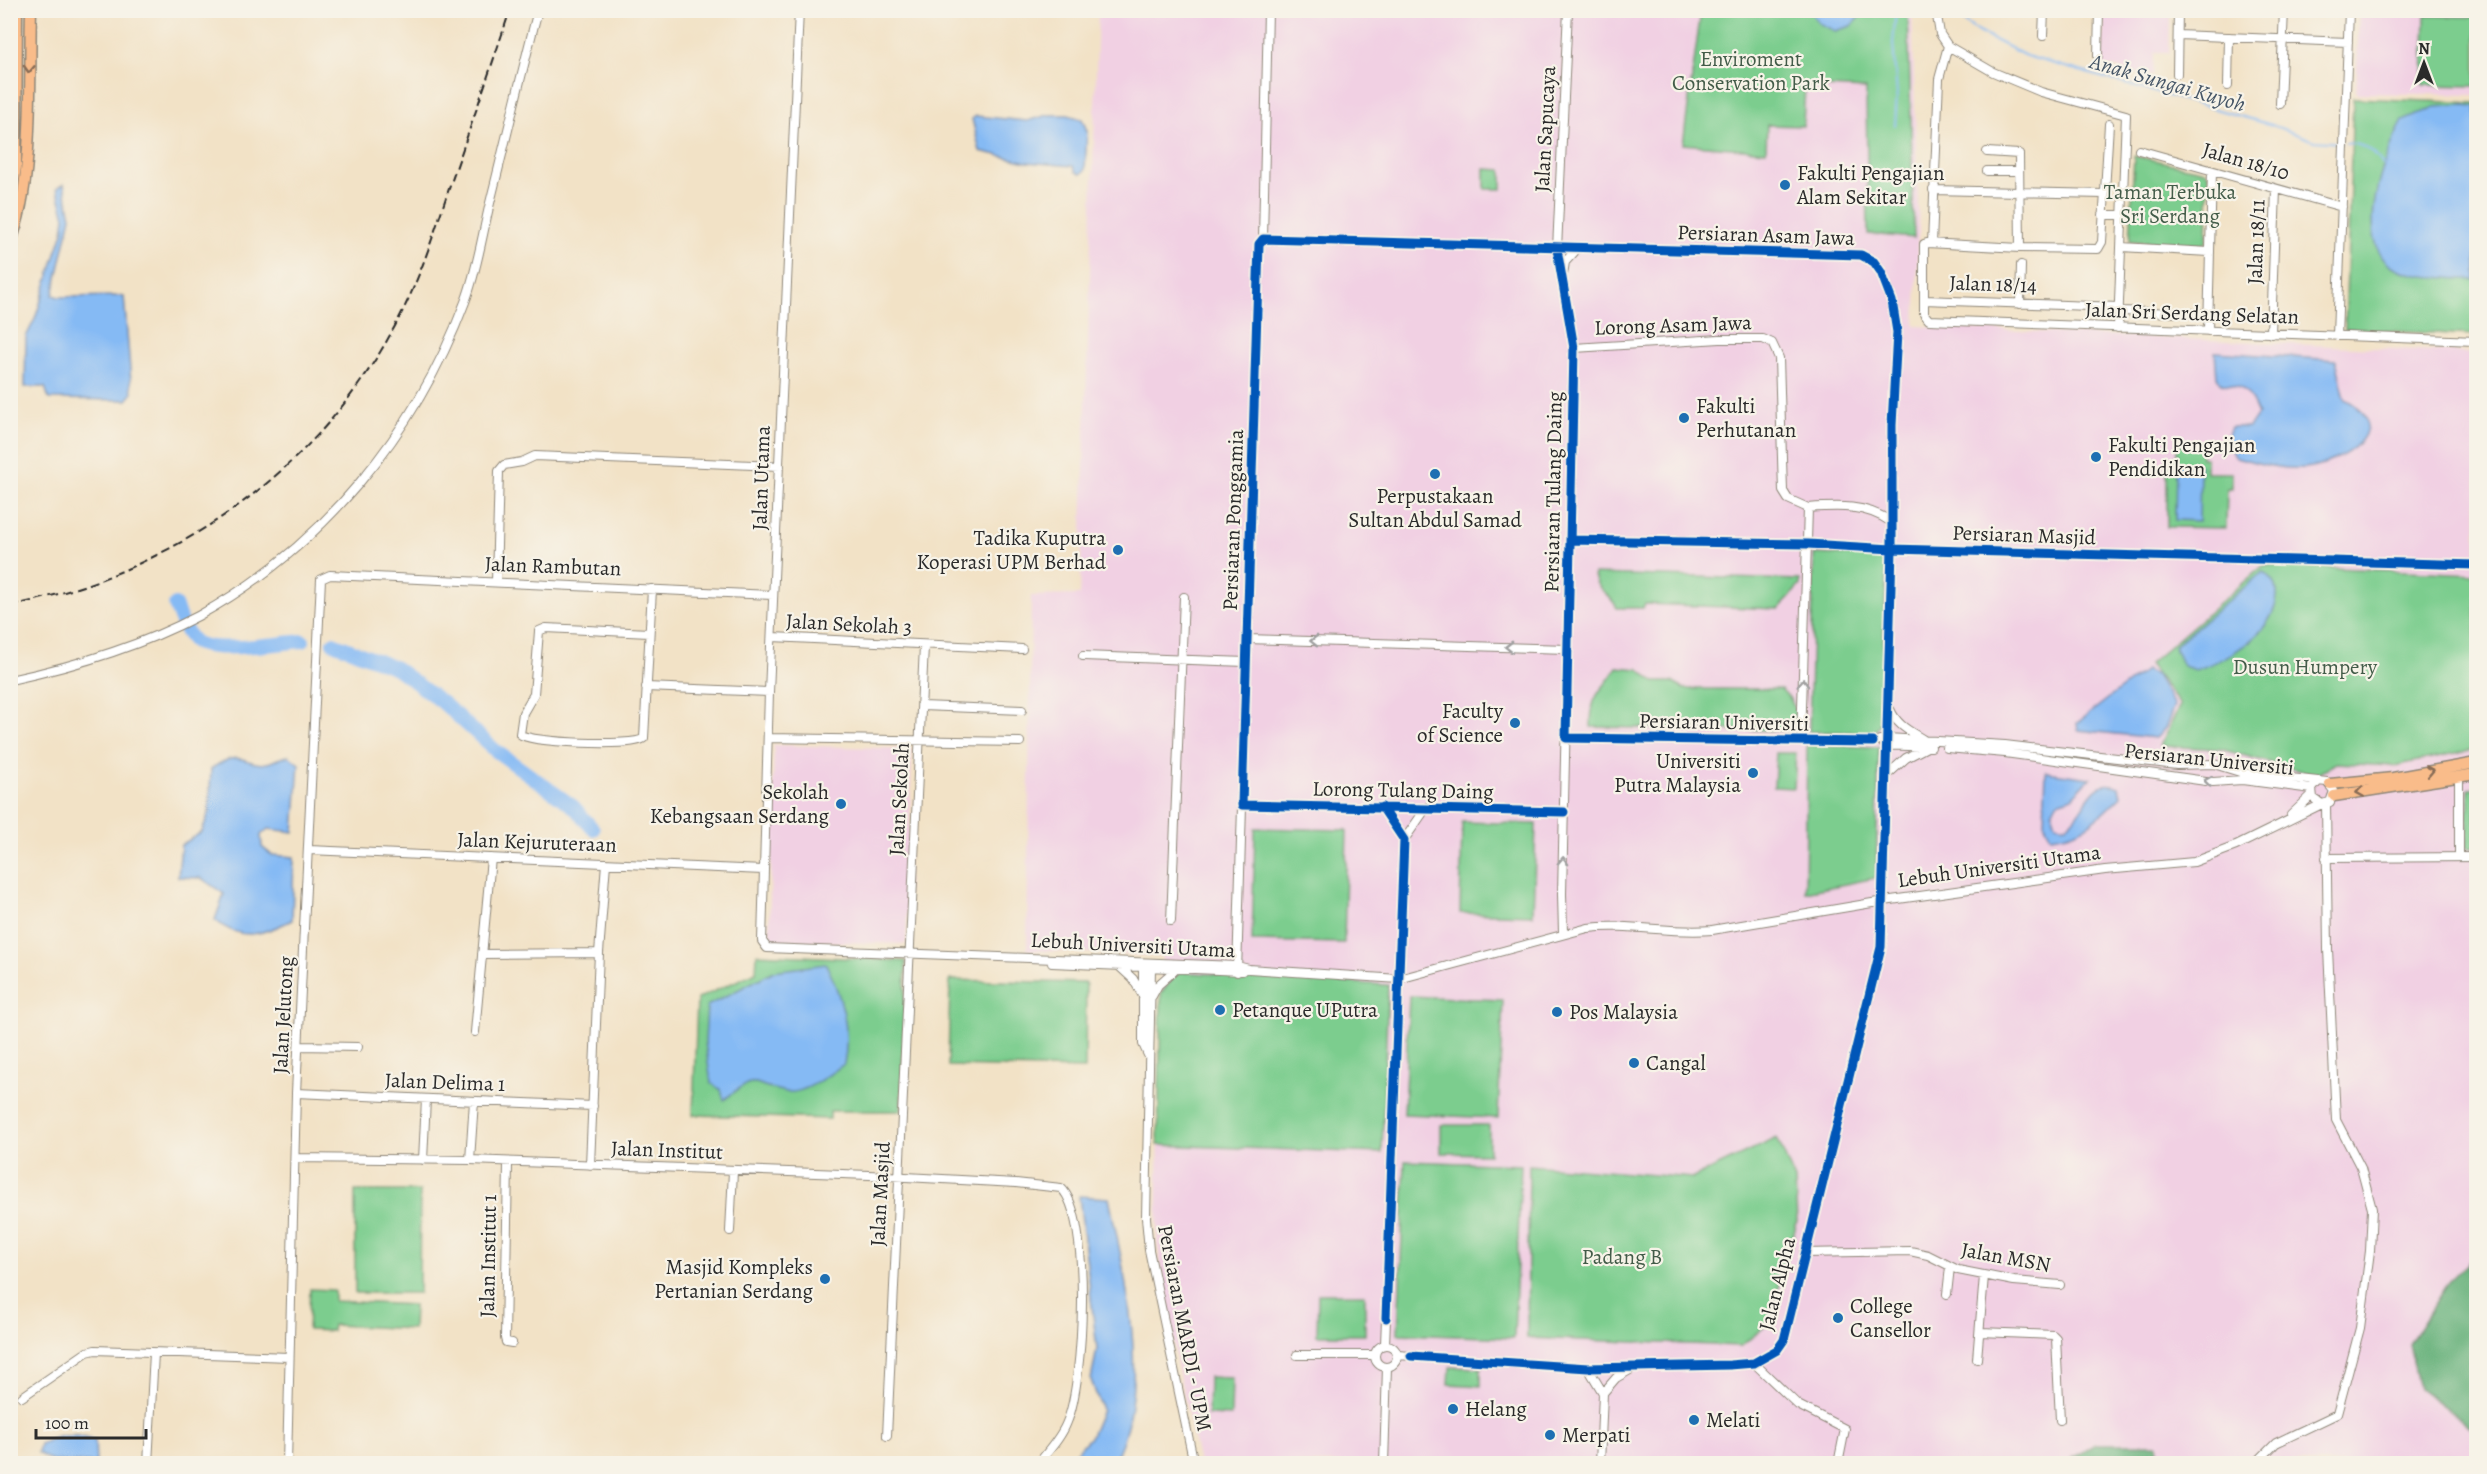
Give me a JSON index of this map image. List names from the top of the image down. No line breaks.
{"streets":{"main road":["Lebuh Universiti Utama"],"street":["Jalan Sapucaya","Jalan 18/10","Persiaran Asam Jawa","Jalan 18/11","Jalan 18/14","Jalan Sri Serdang Selatan","Lorong Asam Jawa","Jalan Utama","Persiaran Tulang Daing","Persiaran Ponggamia","Persiaran Masjid","Jalan Rambutan","Jalan Sekolah 3","Persiaran Universiti","Lorong Tulang Daing","Jalan Sekolah","Jalan Kejuruteraan","Jalan Jelutong","Jalan Delima 1","Jalan Institut","Jalan Masjid","Jalan Institut 1","Jalan MSN","Jalan Alpha","Persiaran MARDI - UPM"]},"crossings":[["Jalan Sapucaya","Persiaran Asam Jawa"],["Jalan Sapucaya","Persiaran Tulang Daing"],["Jalan 18/10","Jalan 18/11"],["Persiaran Asam Jawa","Persiaran Tulang Daing"],["Persiaran Asam Jawa","Persiaran Ponggamia"],["Persiaran Asam Jawa","Persiaran Masjid"],["Persiaran Asam Jawa","Persiaran Universiti"],["Persiaran Asam Jawa","Lebuh Universiti Utama"],["Persiaran Asam Jawa","Jalan Alpha"],["Jalan 18/11","Jalan Sri Serdang Selatan"],["Jalan 18/14","Jalan Sri Serdang Selatan"],["Lorong Asam Jawa","Persiaran Tulang Daing"],["Jalan Utama","Jalan Rambutan"],["Jalan Utama","Jalan Sekolah 3"],["Jalan Utama","Jalan Sekolah"],["Jalan Utama","Jalan Kejuruteraan"],["Jalan Utama","Lebuh Universiti Utama"],["Jalan Utama","Jalan Masjid"],["Persiaran Tulang Daing","Persiaran Masjid"],["Persiaran Tulang Daing","Persiaran Universiti"],["Persiaran Tulang Daing","Lorong Tulang Daing"],["Persiaran Tulang Daing","Lebuh Universiti Utama"],["Persiaran Ponggamia","Lorong Tulang Daing"],["Persiaran Ponggamia","Lebuh Universiti Utama"],["Jalan Rambutan","Jalan Jelutong"],["Jalan Sekolah 3","Jalan Sekolah"],["Persiaran Universiti","Lebuh Universiti Utama"],["Jalan Sekolah","Lebuh Universiti Utama"],["Jalan Sekolah","Jalan Masjid"],["Jalan Kejuruteraan","Jalan Jelutong"],["Lebuh Universiti Utama","Jalan Masjid"],["Lebuh Universiti Utama","Jalan Alpha"],["Lebuh Universiti Utama","Persiaran MARDI - UPM"],["Jalan Jelutong","Jalan Delima 1"],["Jalan Jelutong","Jalan Institut"],["Jalan Institut","Jalan Masjid"],["Jalan Institut","Jalan Institut 1"],["Jalan MSN","Jalan Alpha"]],"water":["Anak Sungai Kuyoh"],"parks":["Enviroment Conservation Park","Taman Terbuka Sri Serdang","Dusun Humpery","Padang B"],"places":["Fakulti Pengajian Alam Sekitar","Fakulti Perhutanan","Fakulti Pengajian Pendidikan","Perpustakaan Sultan Abdul Samad","Tadika Kuputra Koperasi UPM Berhad","Faculty of Science","Universiti Putra Malaysia","Sekolah Kebangsaan Serdang","Petanque UPutra","Pos Malaysia","Cangal","Masjid Kompleks Pertanian Serdang","College Cansellor","Helang","Melati","Merpati"],"scale_bar":"100 m","north":"top"}
